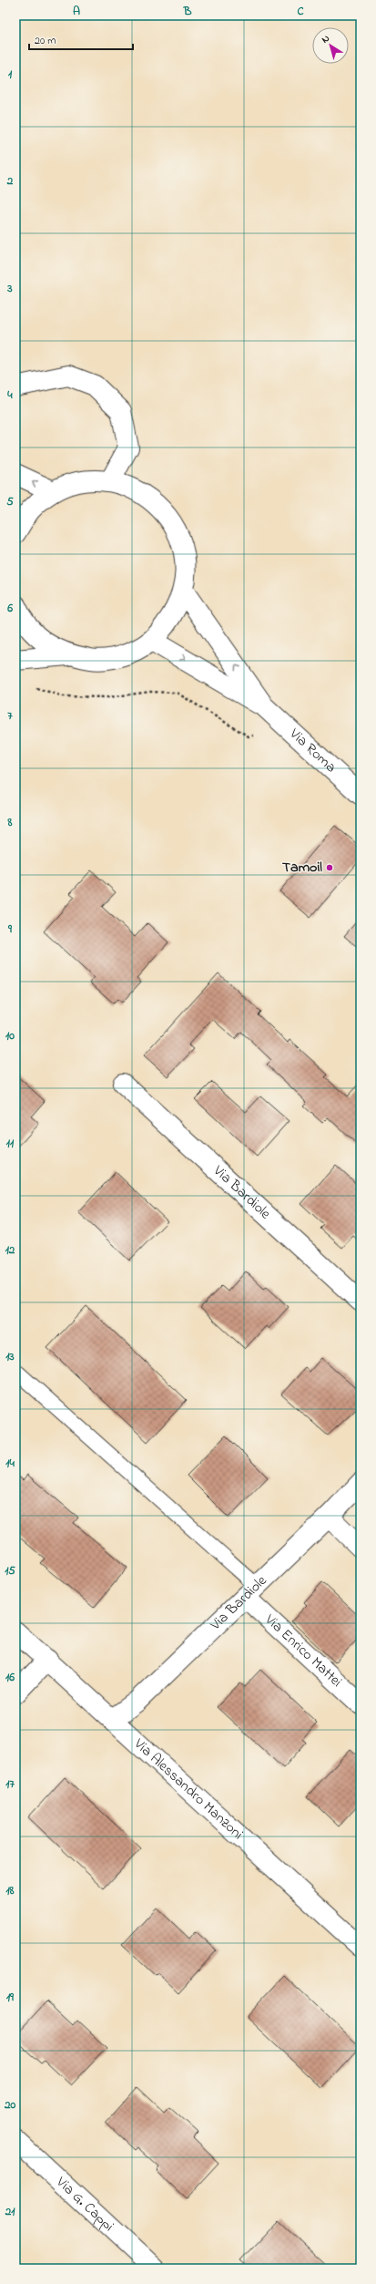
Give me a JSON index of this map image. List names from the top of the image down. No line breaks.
{"streets":{"street":["Via Roma","Via Bardiole","Via Enrico Mattei","Via Alessandro Manzoni","Via G. Cappi"]},"crossings":[["Via Bardiole","Via Enrico Mattei"],["Via Bardiole","Via Alessandro Manzoni"]],"places":["Tamoil"],"scale_bar":"20 m","north":"top left","grid":{"columns":["A","B","C"],"rows":["1","2","3","4","5","6","7","8","9","10","11","12","13","14","15","16","17","18","19","20","21"]}}
